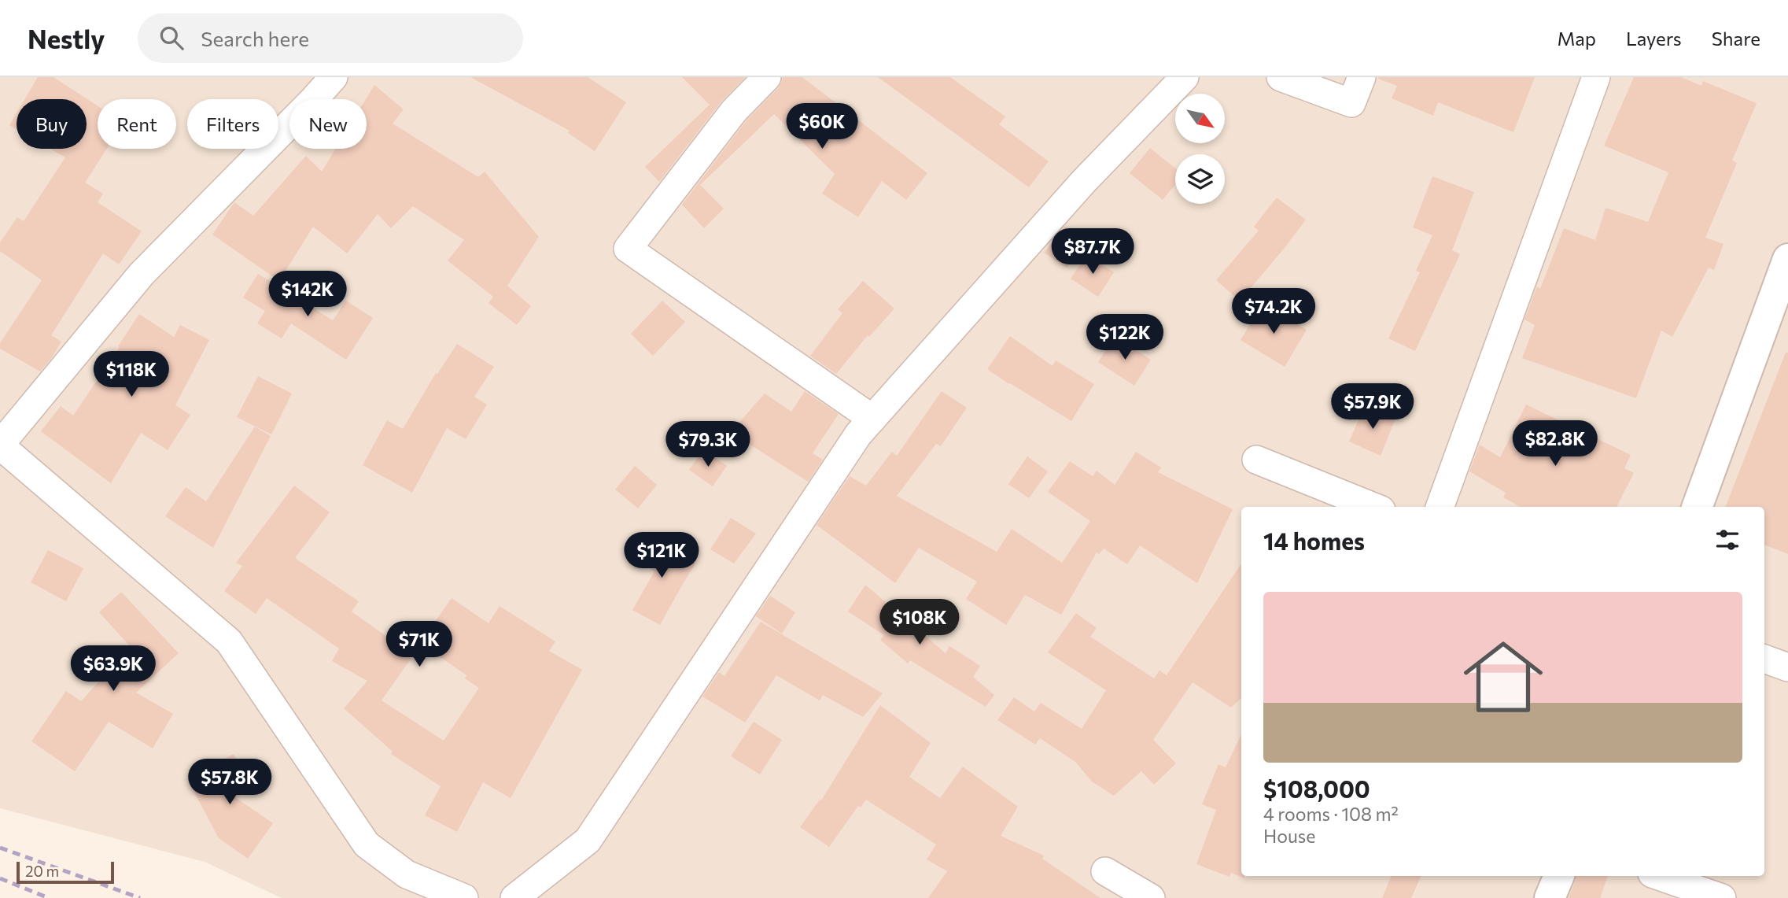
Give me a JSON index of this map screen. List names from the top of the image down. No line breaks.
{"scale_bar":"20 m","north":"bottom right","page":{"header":"Nestly","search":"Search here","nav":["Map","Layers","Share"],"chip":["Buy","Rent","Filters","New"],"price":["$60K","$87.7K","$142K","$74.2K","$122K","$118K","$57.9K","$82.8K","$79.3K","$121K","$108K","$71K","$63.9K","$57.8K"],"heading":"14 homes","list":[{"name":"$108,000","note":"4 rooms · 108 m² · House"}],"scale":"20 m"}}
